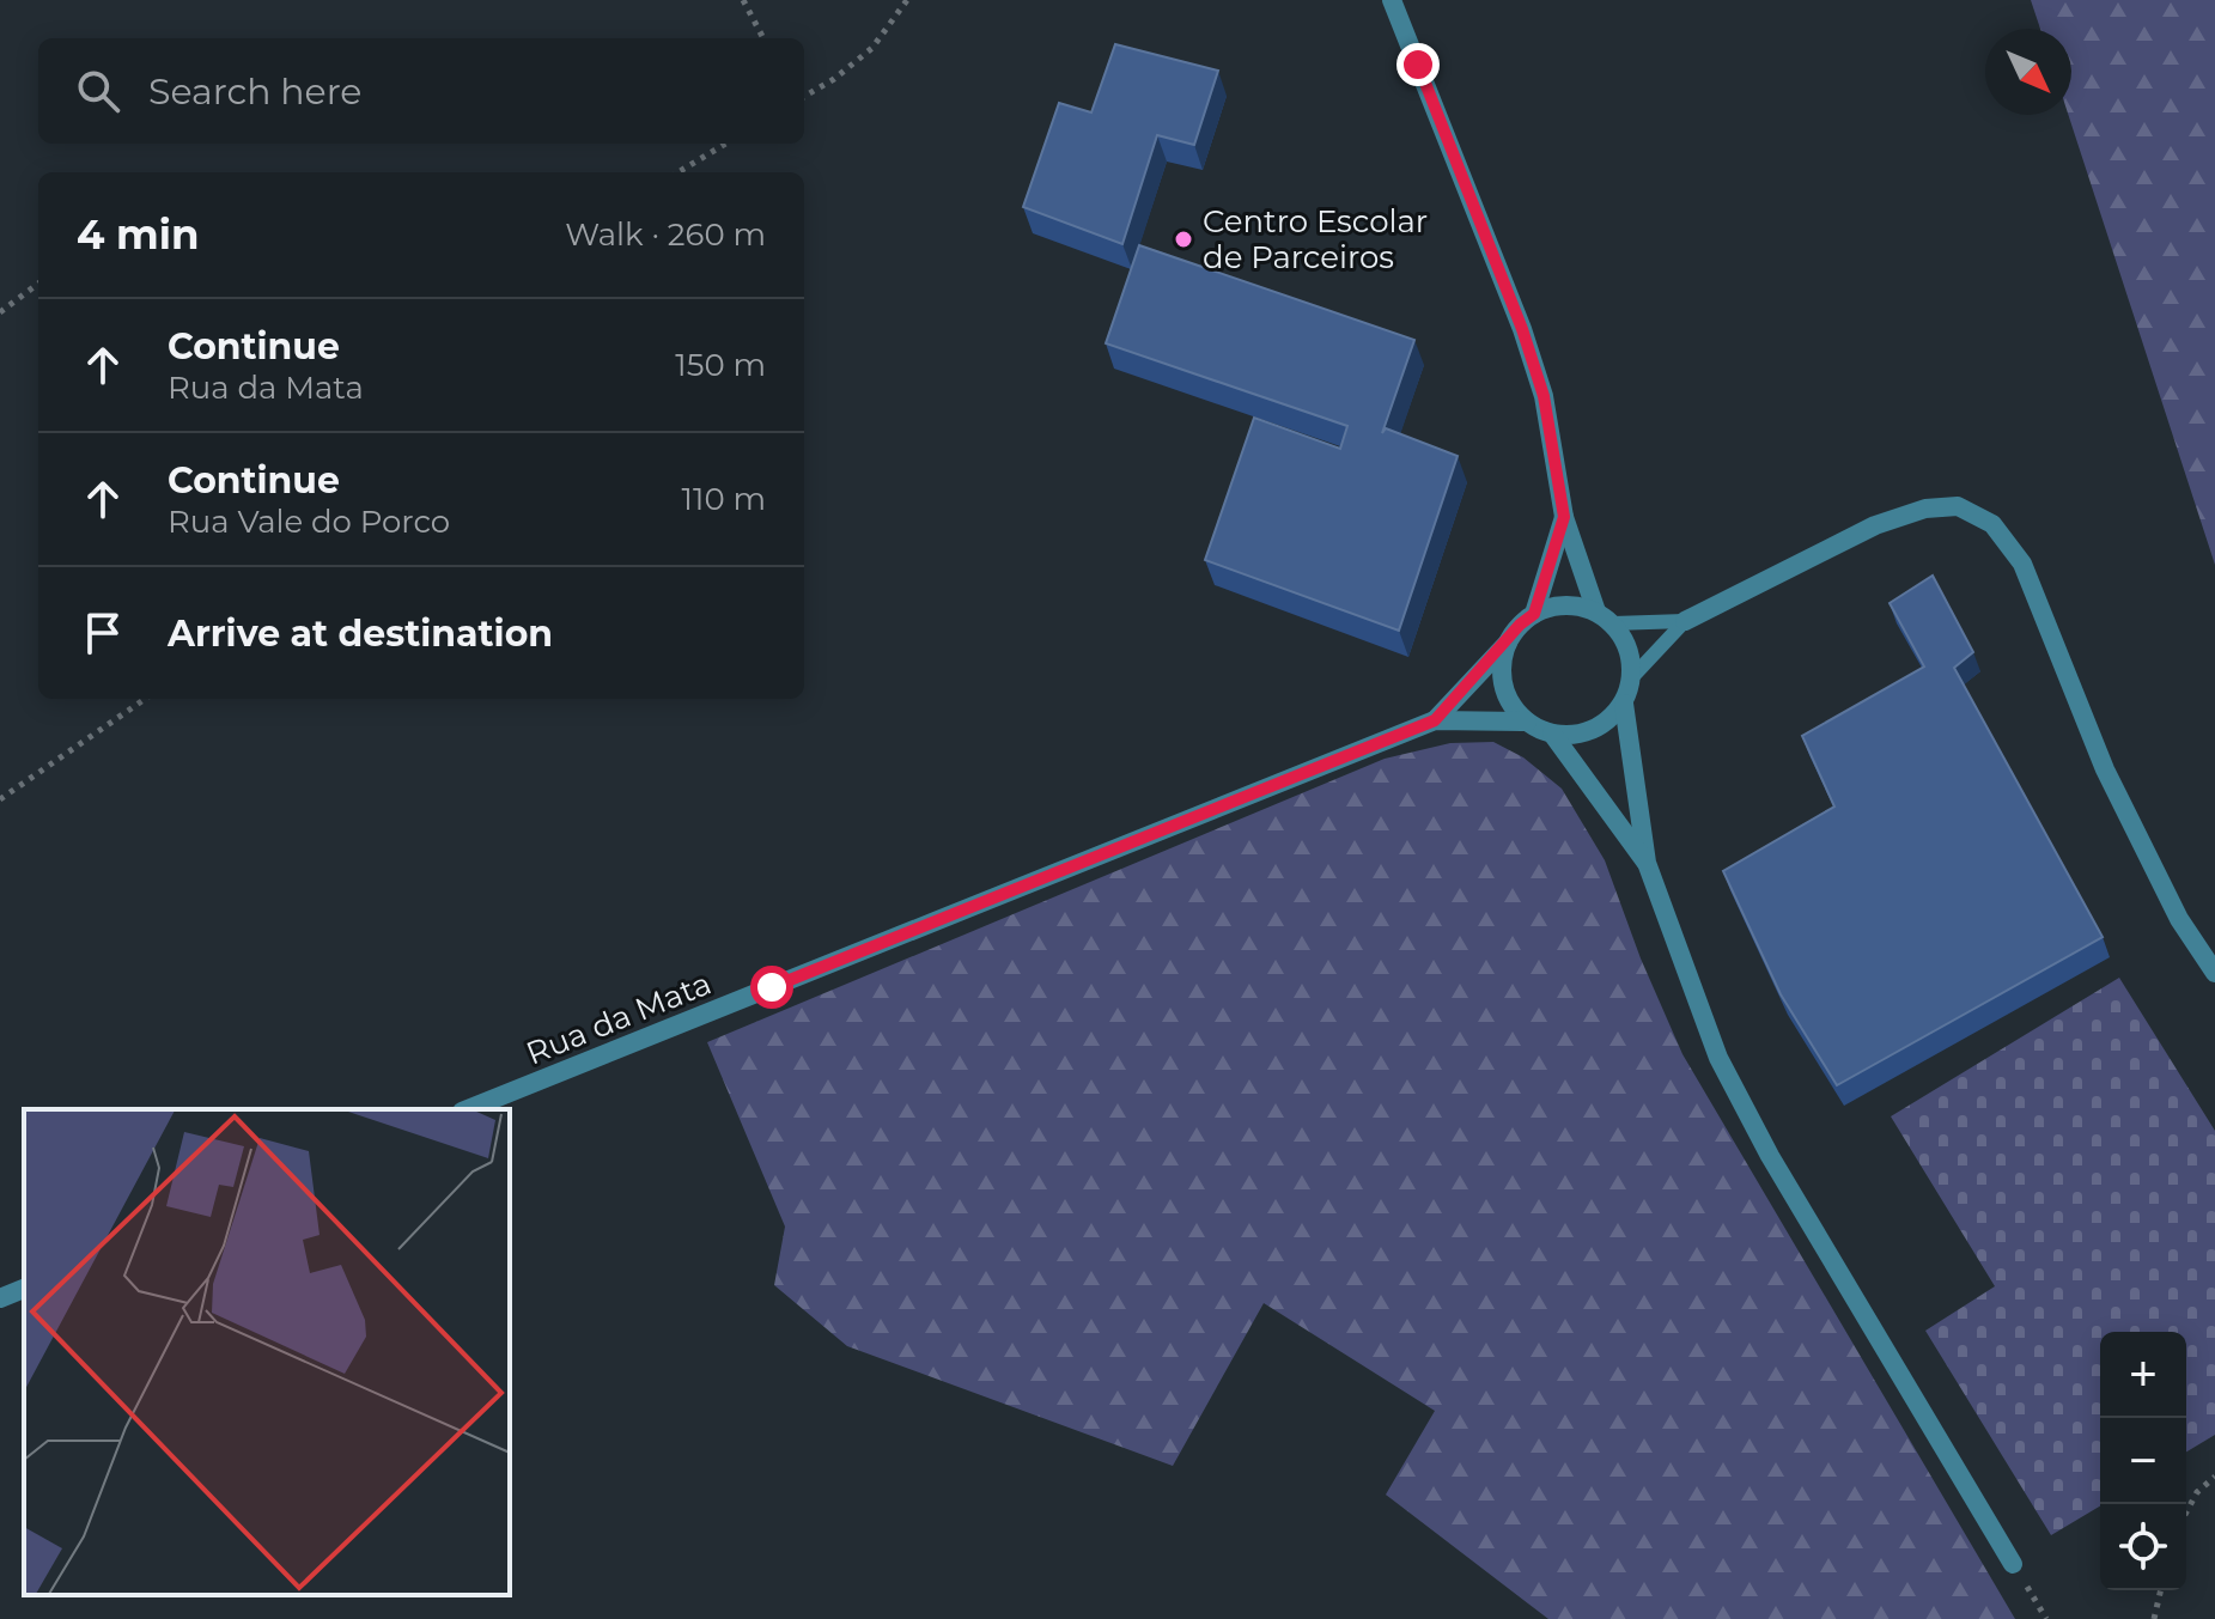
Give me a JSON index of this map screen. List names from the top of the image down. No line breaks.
{"streets":{"street":["Rua da Mata"]},"places":["Centro Escolar de Parceiros"],"north":"bottom right","page":{"search":"Search here","heading":["4 min","Walk · 260 m"],"list":[["Continue","Rua da Mata","150 m"],["Continue","Rua Vale do Porco","110 m"],"Arrive at destination"],"map_buttons":["+","−"]}}
